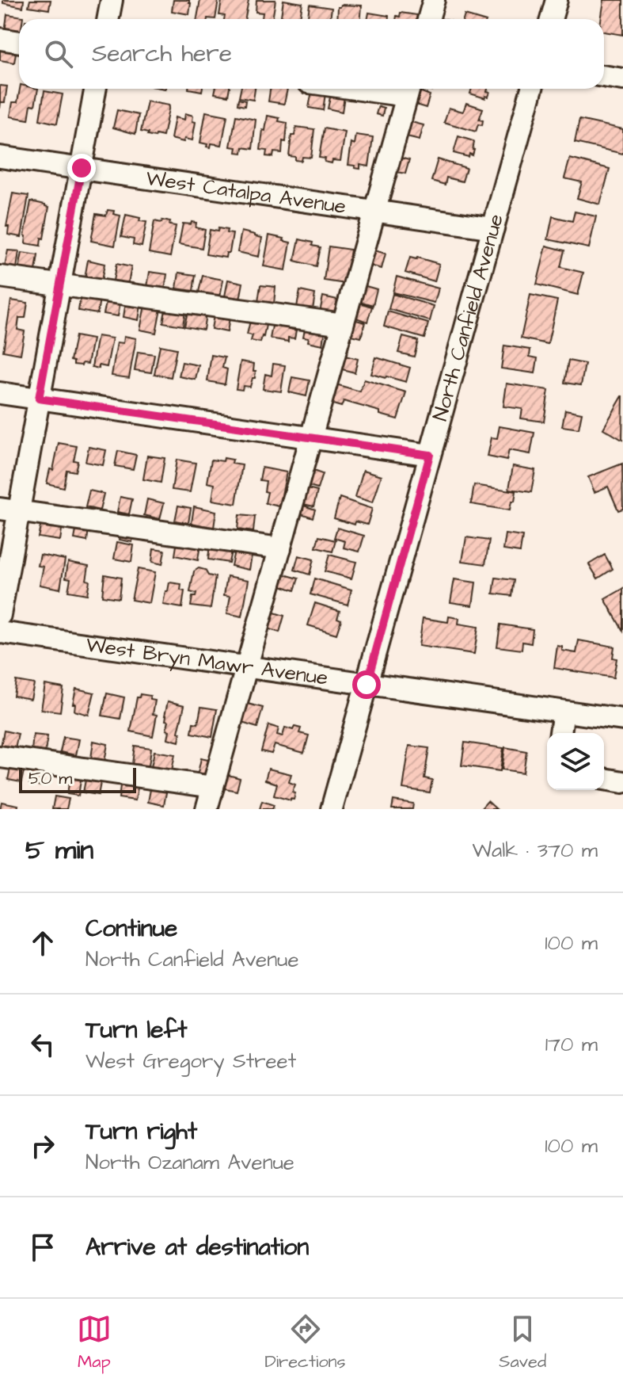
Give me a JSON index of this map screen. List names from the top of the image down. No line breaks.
{"streets":{"street":["West Catalpa Avenue","North Canfield Avenue","West Bryn Mawr Avenue"]},"crossings":[["West Catalpa Avenue","North Canfield Avenue"],["North Canfield Avenue","West Bryn Mawr Avenue"]],"scale_bar":"50 m","page":{"search":"Search here","scale":"50 m","heading":["5 min","Walk · 370 m"],"list":[["Continue","North Canfield Avenue","100 m"],["Turn left","West Gregory Street","170 m"],["Turn right","North Ozanam Avenue","100 m"],"Arrive at destination"],"nav":["Map","Directions","Saved"]}}
